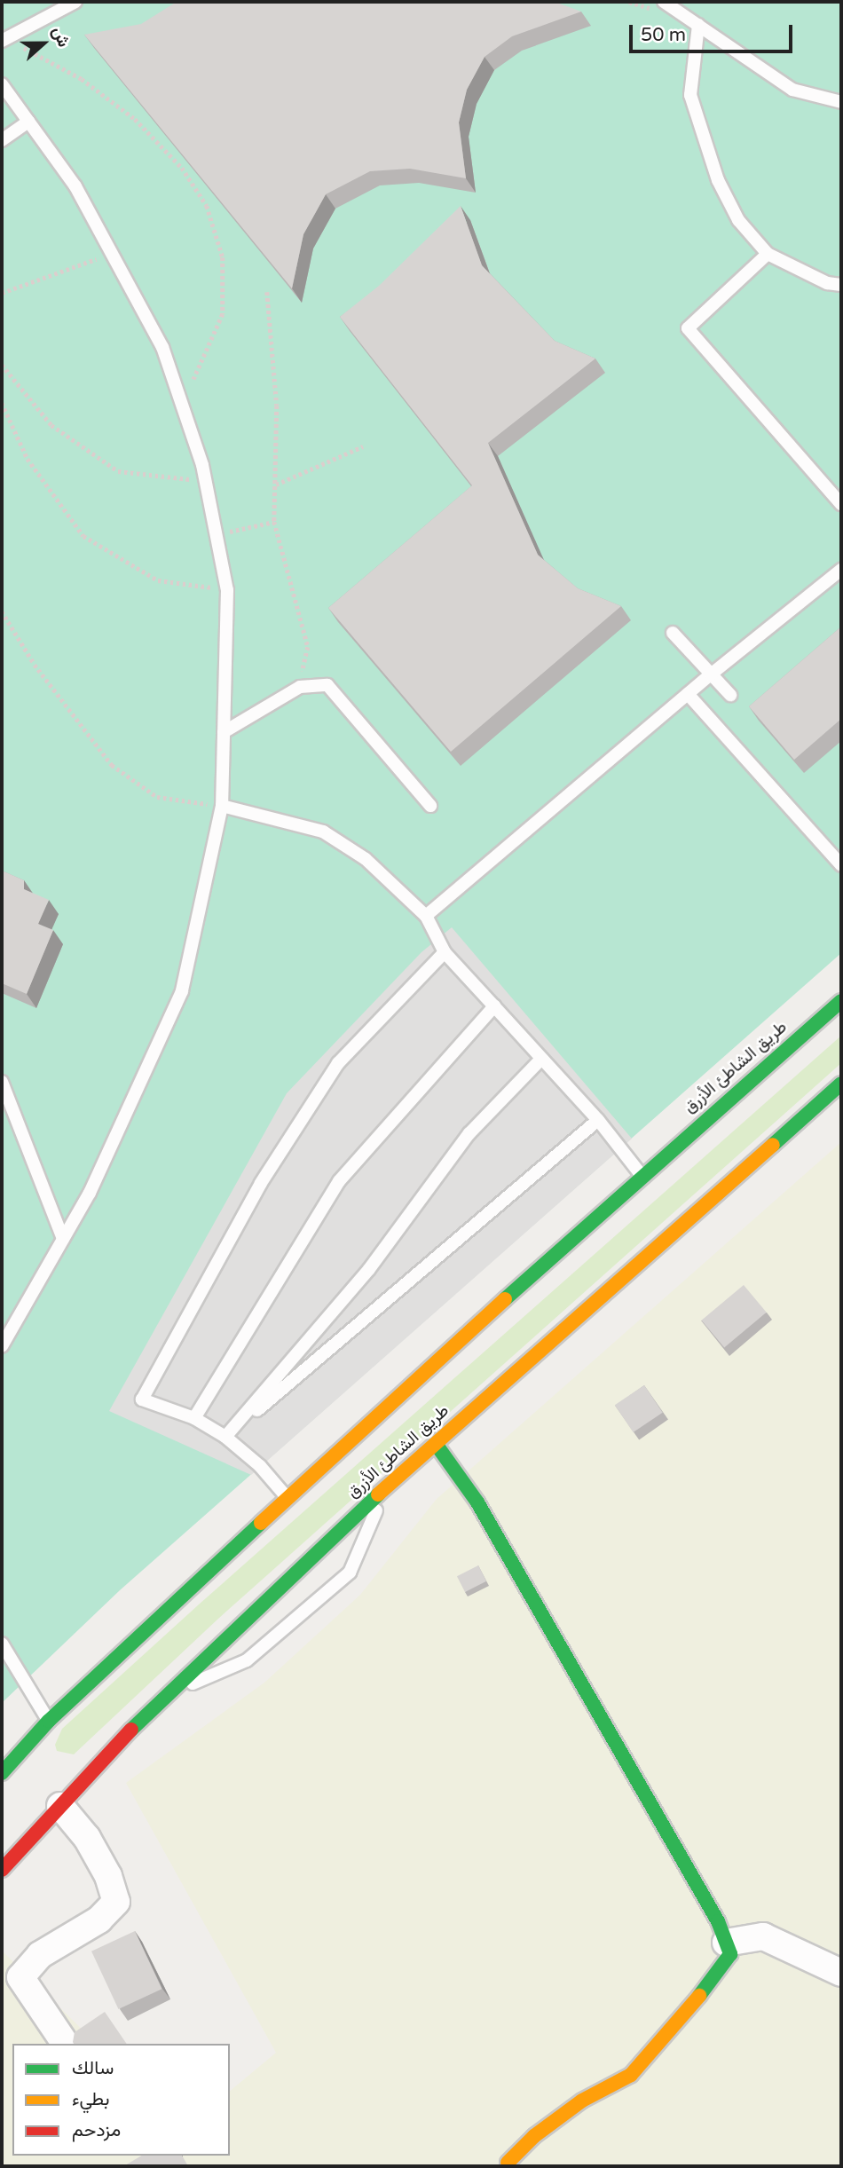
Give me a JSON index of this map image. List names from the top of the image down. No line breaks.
{"streets":{"main road":["طريق الشاطئ الأزرق"]},"legend":["سالك","بطيء","مزدحم"],"scale_bar":"50 m","north":"right"}
